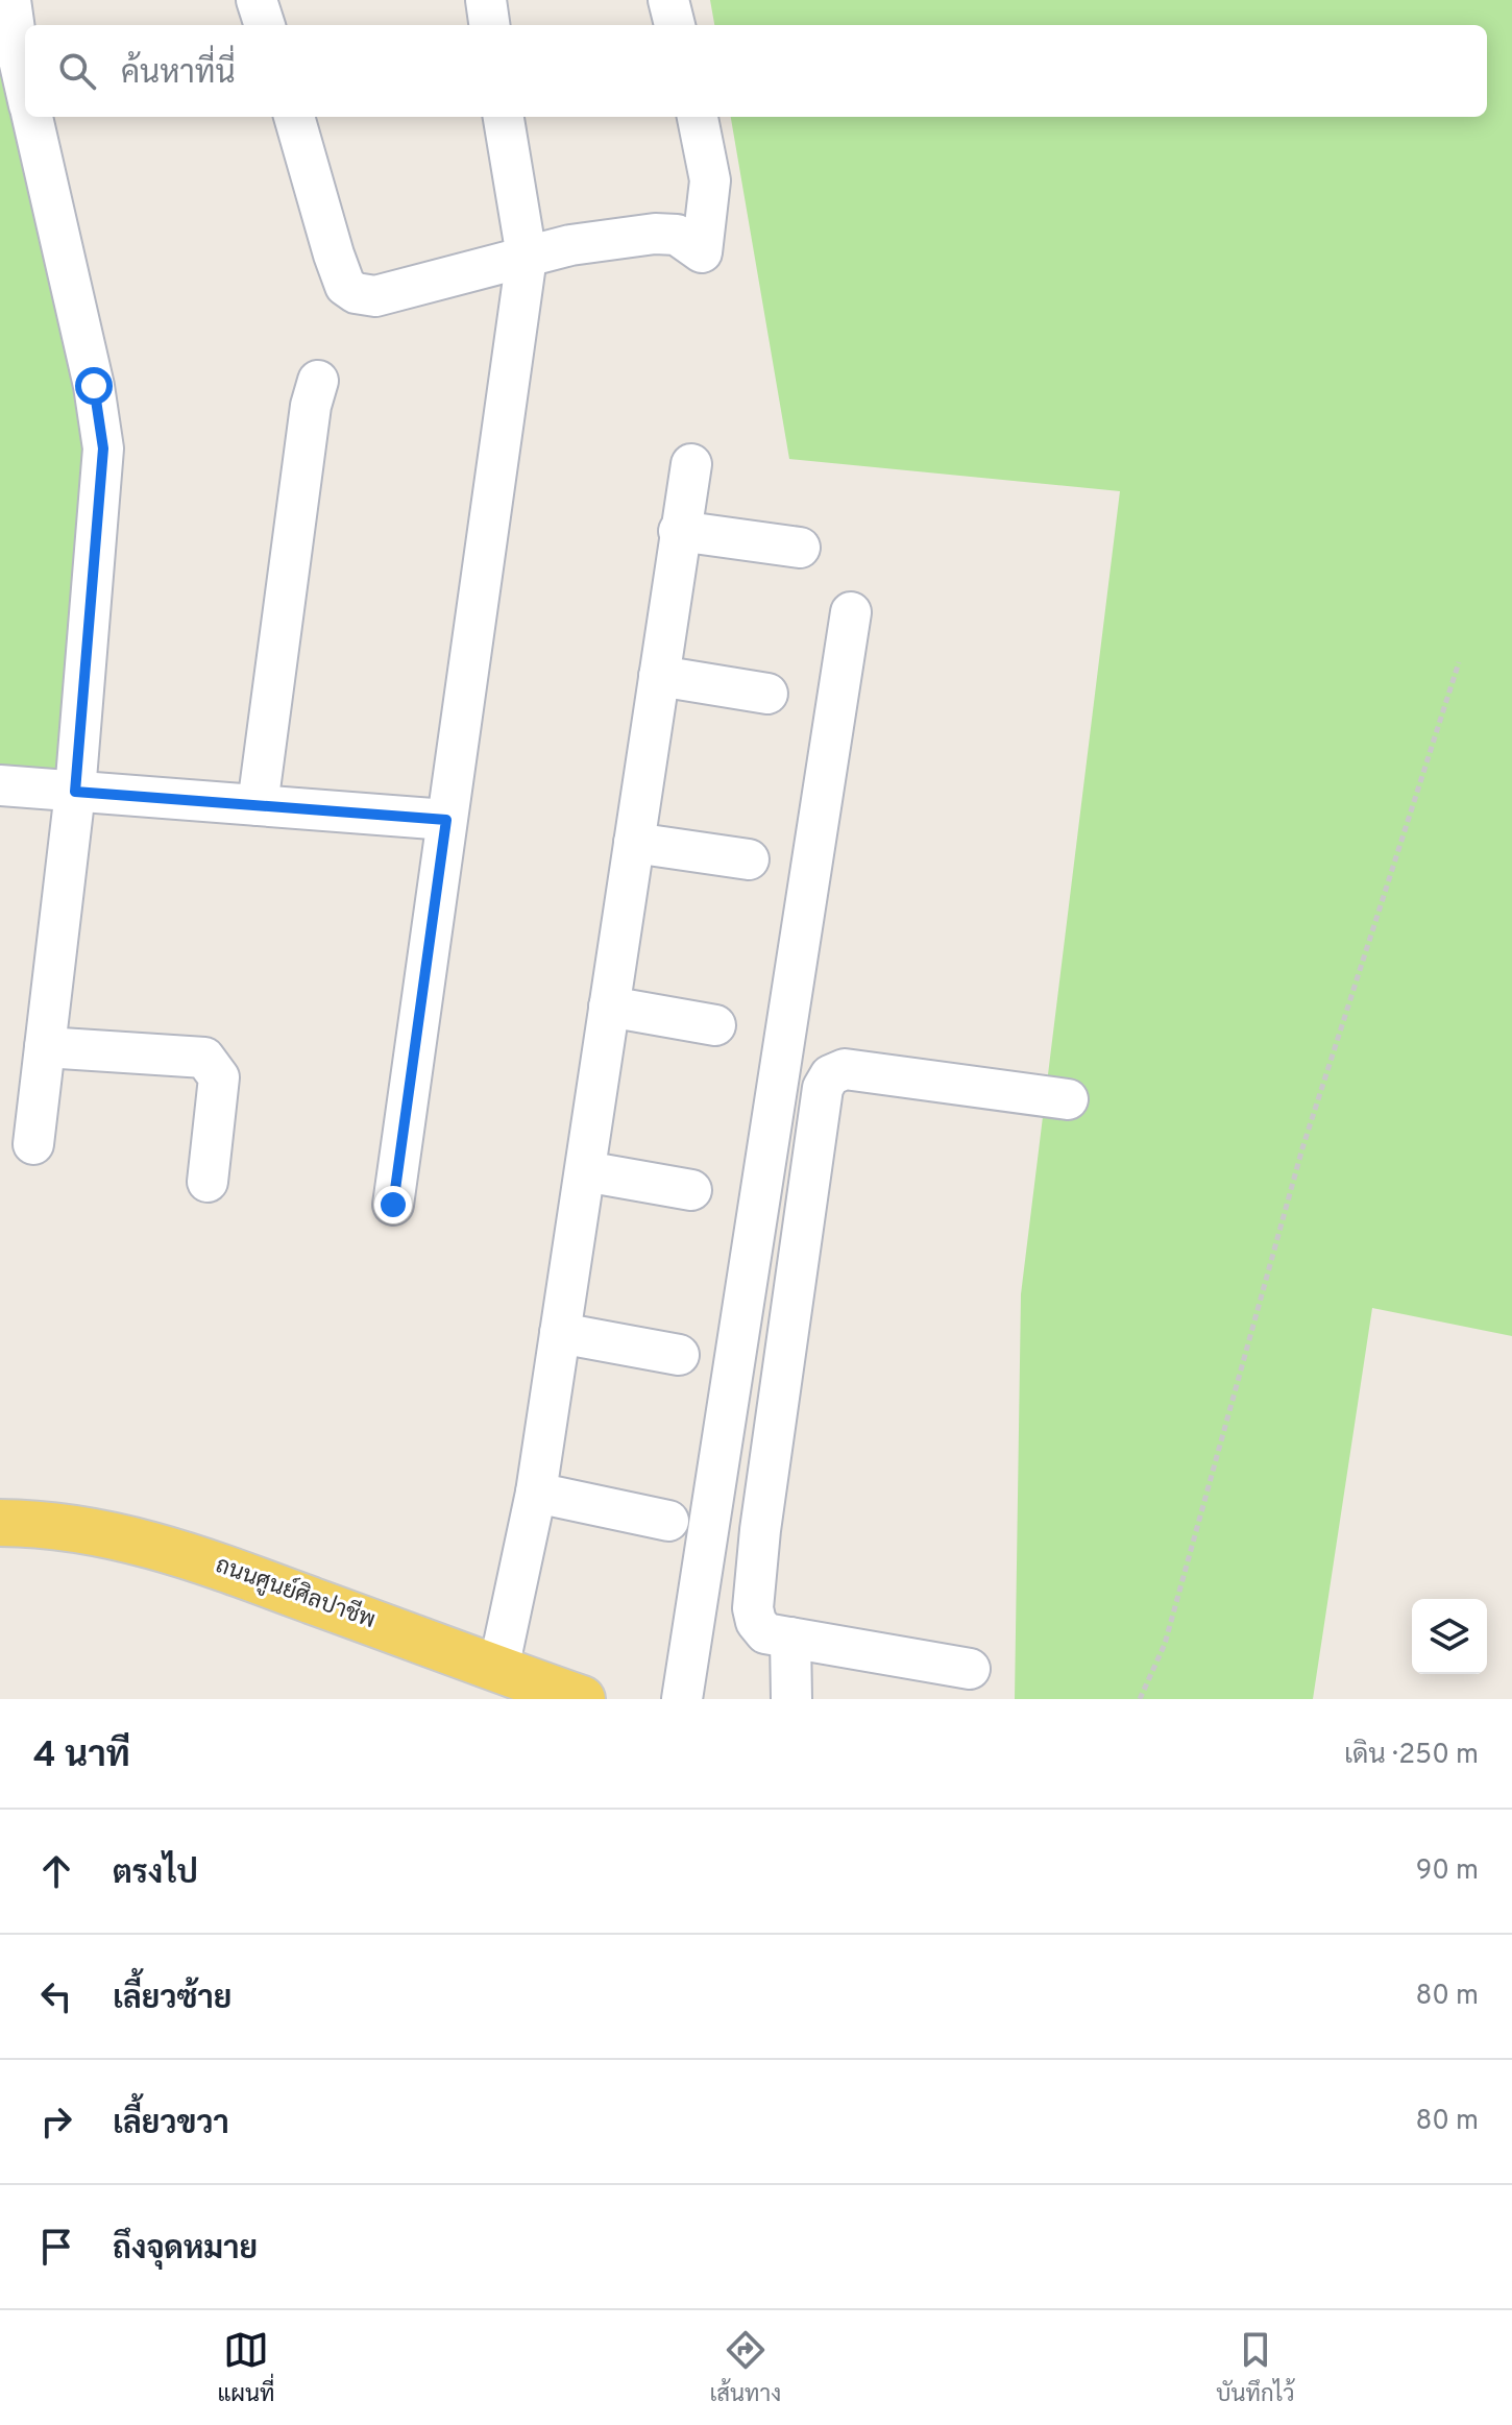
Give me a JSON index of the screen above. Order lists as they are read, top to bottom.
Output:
{
  "streets": {
    "main road": ["ถนนศูนย์ศิลปาชีพ"]
  },
  "page": {
    "search": "ค้นหาที่นี่",
    "heading": ["4 นาที", "เดิน · 250 m"],
    "list": [
      ["ตรงไป", "90 m"],
      ["เลี้ยวซ้าย", "80 m"],
      ["เลี้ยวขวา", "80 m"],
      "ถึงจุดหมาย"
    ],
    "nav": ["แผนที่", "เส้นทาง", "บันทึกไว้"]
  }
}
